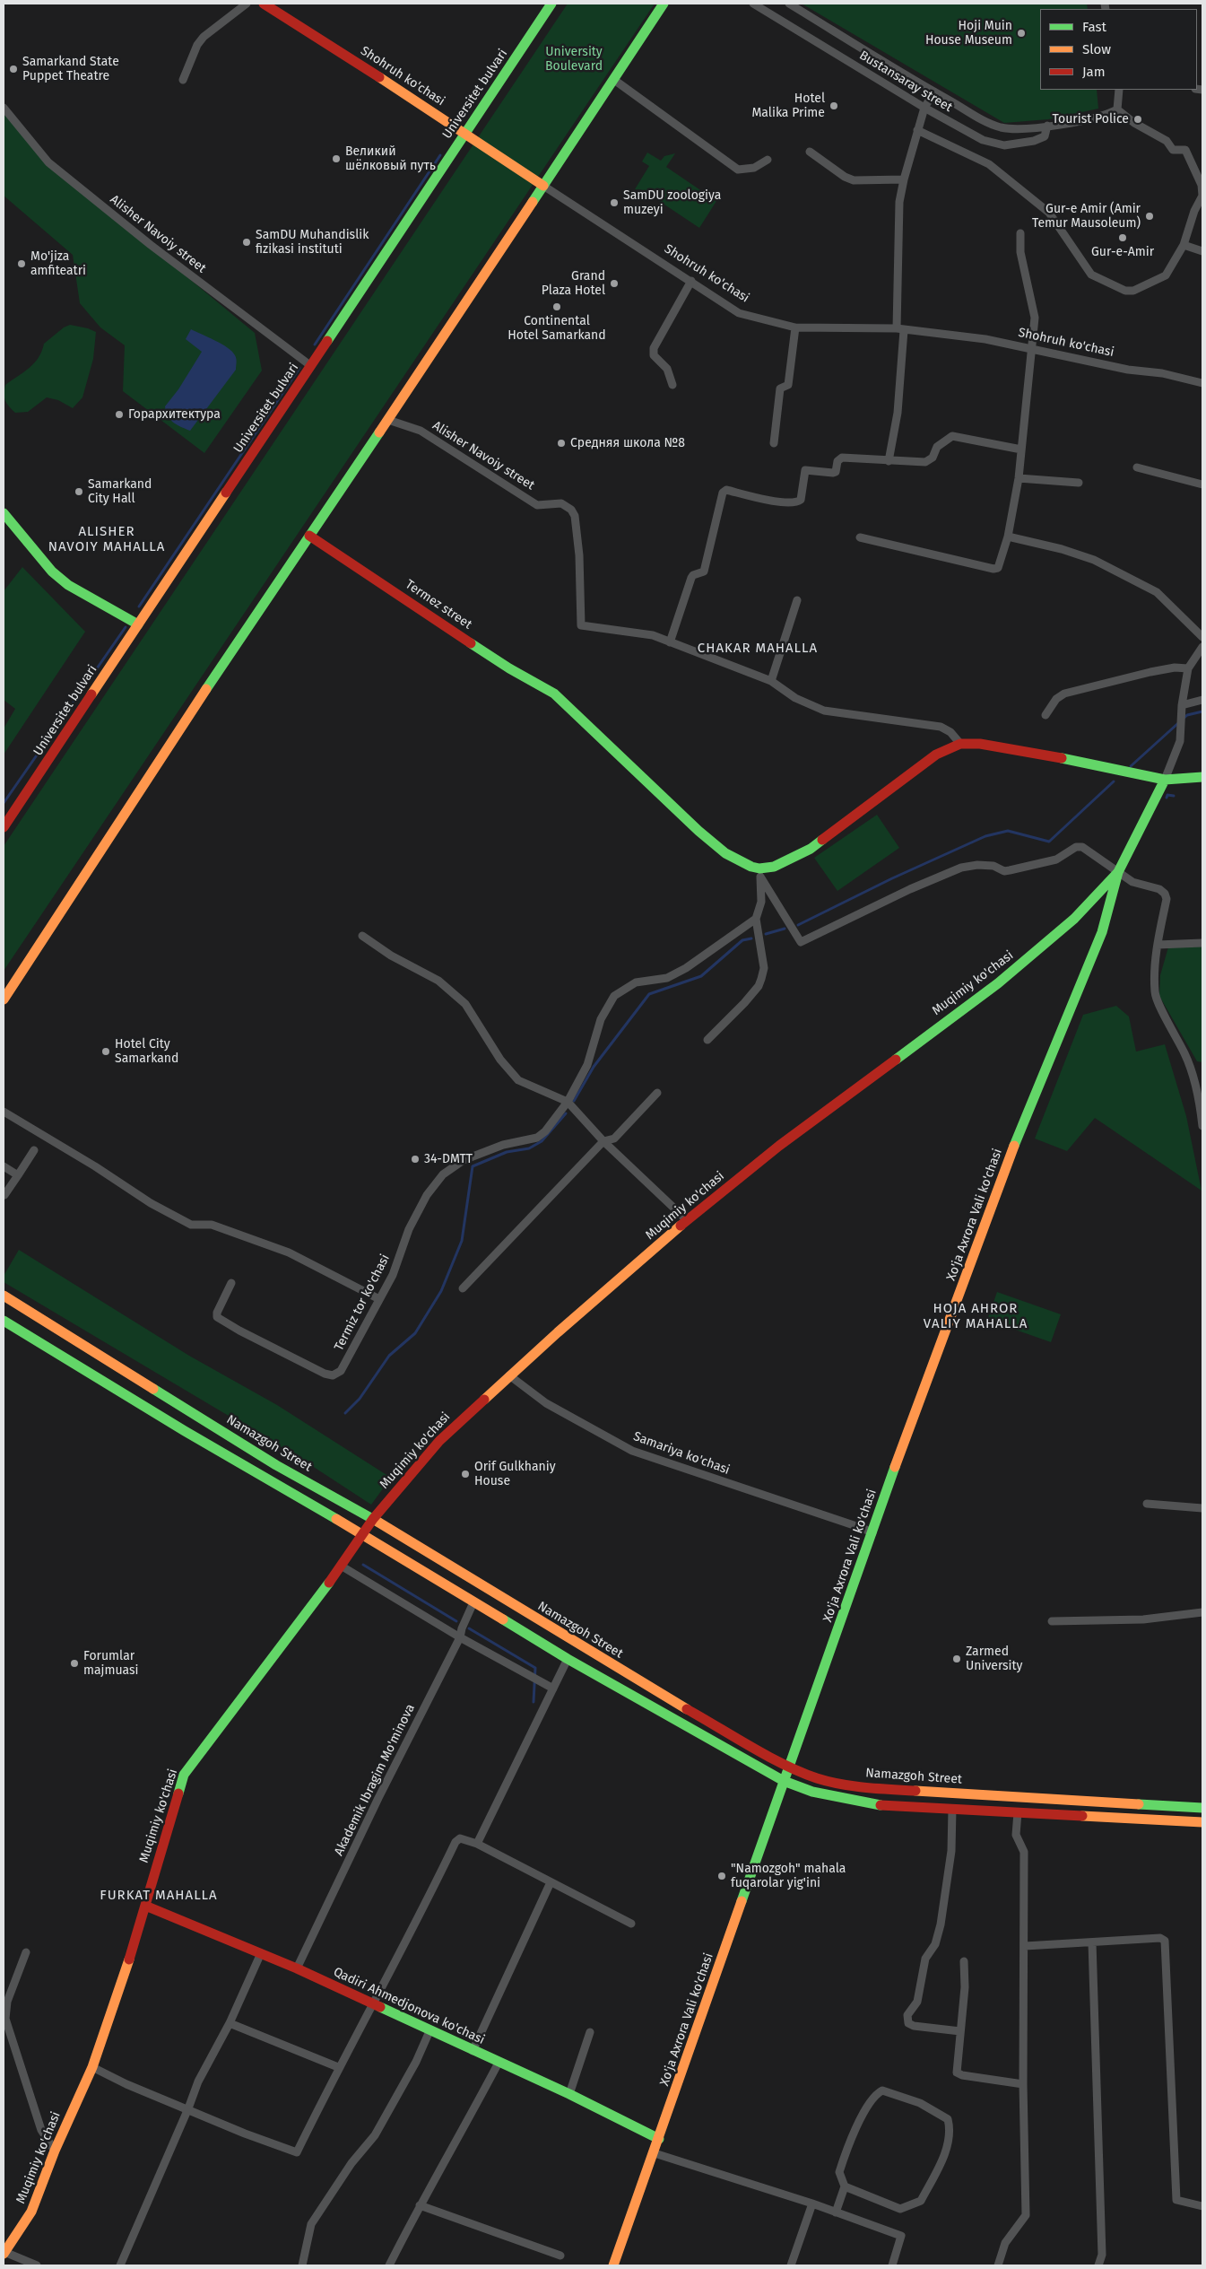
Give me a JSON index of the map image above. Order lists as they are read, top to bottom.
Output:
{
  "streets": {
    "main road": [
      "Shohruh ko'chasi",
      "Universitet bulvari",
      "Termez street",
      "Muqimiy ko'chasi",
      "Xo'ja Axrora Vali ko'chasi",
      "Namazgoh Street",
      "Qadiri Ahmedjonova ko'chasi"
    ],
    "street": [
      "Bustansaray street",
      "Alisher Navoiy street",
      "Termiz tor ko'chasi",
      "Samariya ko'chasi",
      "Akademik Ibragim Mo'minova"
    ]
  },
  "crossings": [
    ["Shohruh ko'chasi", "Universitet bulvari"],
    ["Universitet bulvari", "Alisher Navoiy street"],
    ["Muqimiy ko'chasi", "Xo'ja Axrora Vali ko'chasi"],
    ["Muqimiy ko'chasi", "Namazgoh Street"],
    ["Muqimiy ko'chasi", "Samariya ko'chasi"],
    ["Muqimiy ko'chasi", "Qadiri Ahmedjonova ko'chasi"],
    ["Xo'ja Axrora Vali ko'chasi", "Namazgoh Street"],
    ["Xo'ja Axrora Vali ko'chasi", "Samariya ko'chasi"],
    ["Xo'ja Axrora Vali ko'chasi", "Qadiri Ahmedjonova ko'chasi"],
    ["Akademik Ibragim Mo'minova", "Qadiri Ahmedjonova ko'chasi"]
  ],
  "districts": [
    "ALISHER NAVOIY MAHALLA",
    "CHAKAR MAHALLA",
    "HOJA AHROR VALIY MAHALLA",
    "FURKAT MAHALLA"
  ],
  "parks": ["University Boulevard"],
  "places": [
    "Hoji Muin House Museum",
    "Samarkand State Puppet Theatre",
    "Hotel Malika Prime",
    "Tourist Police",
    "Великий шёлковый путь",
    "SamDU zoologiya muzeyi",
    "Gur-e Amir (Amir Temur Mausoleum)",
    "Gur-e-Amir",
    "SamDU Muhandislik fizikasi instituti",
    "Mo'jiza amfiteatri",
    "Grand Plaza Hotel",
    "Continental Hotel Samarkand",
    "Горархитектура",
    "Средняя школа №8",
    "Samarkand City Hall",
    "Hotel City Samarkand",
    "34-DMTT",
    "Orif Gulkhaniy House",
    "Zarmed University",
    "Forumlar majmuasi",
    "\"Namozgoh\" mahala fuqarolar yig'ini"
  ],
  "legend": ["Fast", "Slow", "Jam"]
}
